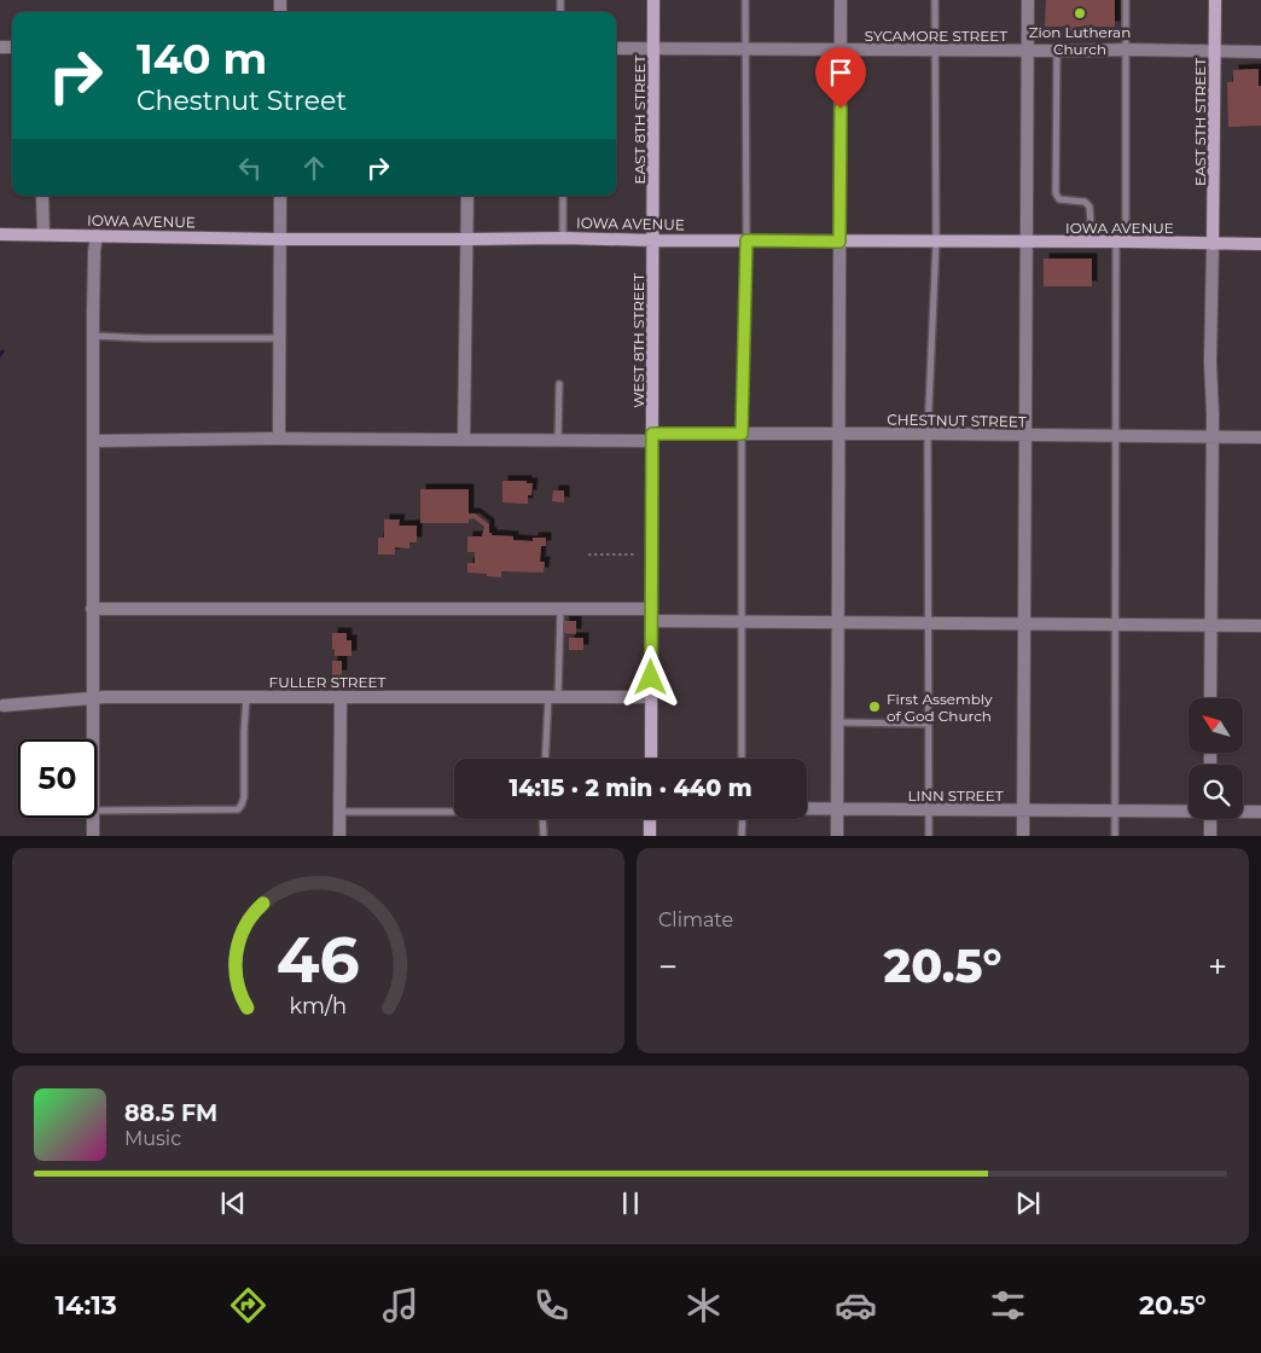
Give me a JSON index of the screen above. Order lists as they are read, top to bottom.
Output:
{
  "streets": {
    "street": [
      "SYCAMORE STREET",
      "EAST 8TH STREET",
      "EAST 5TH STREET",
      "IOWA AVENUE",
      "WEST 8TH STREET",
      "CHESTNUT STREET",
      "FULLER STREET",
      "LINN STREET"
    ]
  },
  "crossings": [
    ["SYCAMORE STREET", "EAST 8TH STREET"],
    ["SYCAMORE STREET", "EAST 5TH STREET"],
    ["EAST 8TH STREET", "IOWA AVENUE"],
    ["EAST 8TH STREET", "WEST 8TH STREET"],
    ["EAST 5TH STREET", "IOWA AVENUE"],
    ["IOWA AVENUE", "WEST 8TH STREET"],
    ["WEST 8TH STREET", "CHESTNUT STREET"],
    ["WEST 8TH STREET", "FULLER STREET"]
  ],
  "places": ["Zion Lutheran Church", "First Assembly of God Church"],
  "north": "top left",
  "page": {
    "turn": ["140 m", "Chestnut Street"],
    "limit": "50",
    "trip": "14:15 · 2 min · 440 m",
    "tile": "Climate",
    "heat": ["−", "20.5°", "+"],
    "song": ["88.5 FM", "Music"],
    "tabs": ["14:13", "20.5°"],
    "gauge": ["46", "km/h"]
  }
}
